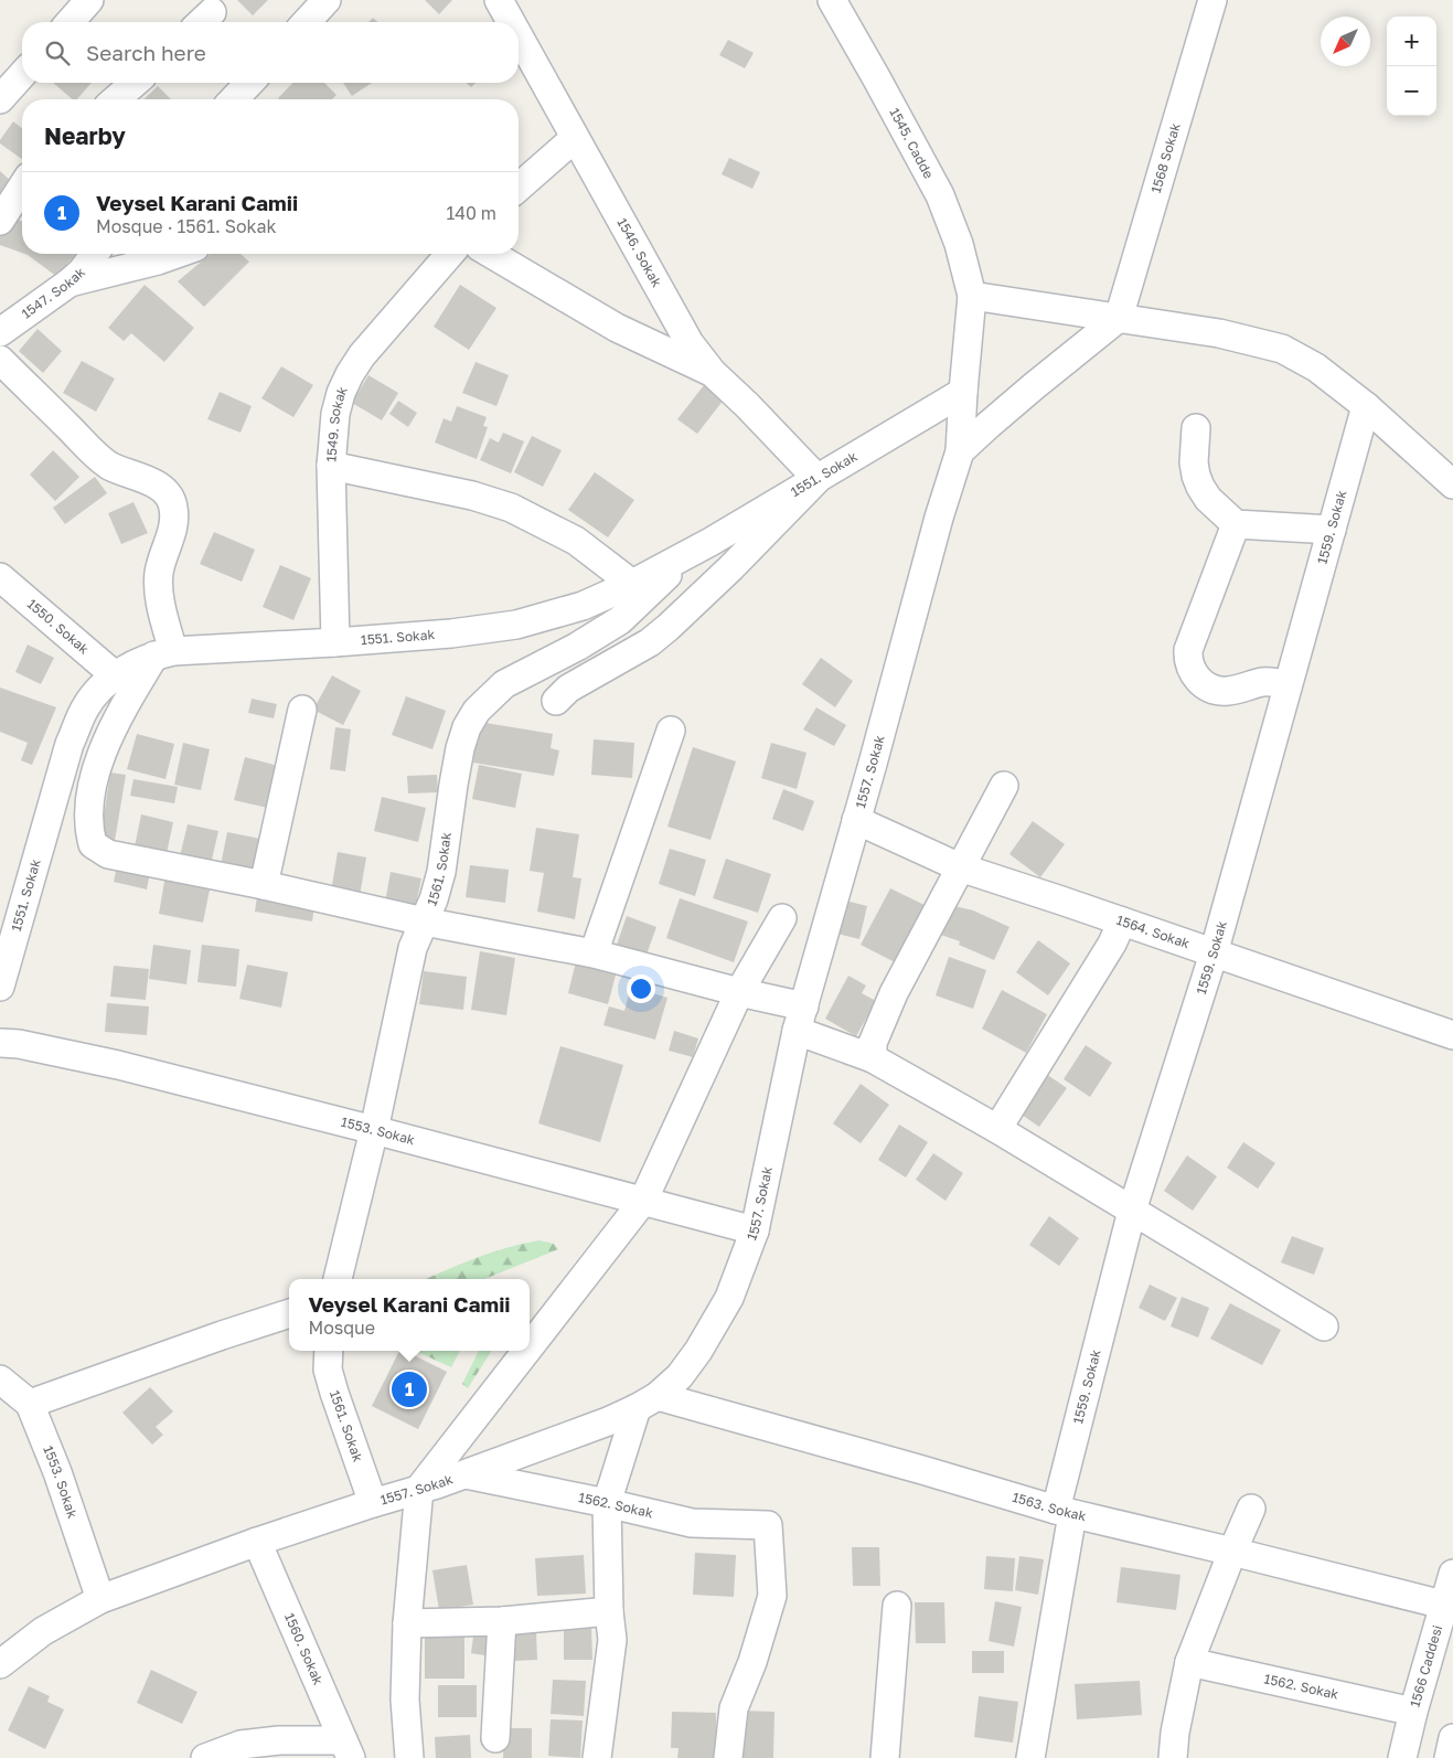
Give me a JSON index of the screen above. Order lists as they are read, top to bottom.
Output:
{
  "streets": {
    "street": [
      "1545. Cadde",
      "1568 Sokak",
      "1546. Sokak",
      "1547. Sokak",
      "1549. Sokak",
      "1551. Sokak",
      "1559. Sokak",
      "1550. Sokak",
      "1557. Sokak",
      "1561. Sokak",
      "1564. Sokak",
      "1553. Sokak",
      "1562. Sokak",
      "1563. Sokak",
      "1560. Sokak",
      "1566 Caddesi"
    ]
  },
  "crossings": [
    ["1545. Cadde", "1557. Sokak"],
    ["1546. Sokak", "1551. Sokak"],
    ["1549. Sokak", "1551. Sokak"],
    ["1551. Sokak", "1550. Sokak"],
    ["1551. Sokak", "1557. Sokak"],
    ["1551. Sokak", "1561. Sokak"],
    ["1559. Sokak", "1564. Sokak"],
    ["1559. Sokak", "1563. Sokak"],
    ["1557. Sokak", "1561. Sokak"],
    ["1557. Sokak", "1564. Sokak"],
    ["1557. Sokak", "1553. Sokak"],
    ["1557. Sokak", "1562. Sokak"],
    ["1557. Sokak", "1563. Sokak"],
    ["1557. Sokak", "1560. Sokak"],
    ["1561. Sokak", "1553. Sokak"],
    ["1562. Sokak", "1566 Caddesi"],
    ["1563. Sokak", "1566 Caddesi"]
  ],
  "north": "bottom left",
  "page": {
    "map_buttons": ["+", "−"],
    "search": "Search here",
    "heading": "Nearby",
    "list": [
      {
        "mark": "1",
        "name": "Veysel Karani Camii",
        "note": "Mosque · 1561. Sokak",
        "value": "140 m"
      }
    ],
    "popup": ["Veysel Karani Camii", "Mosque"],
    "pins": "1"
  }
}
